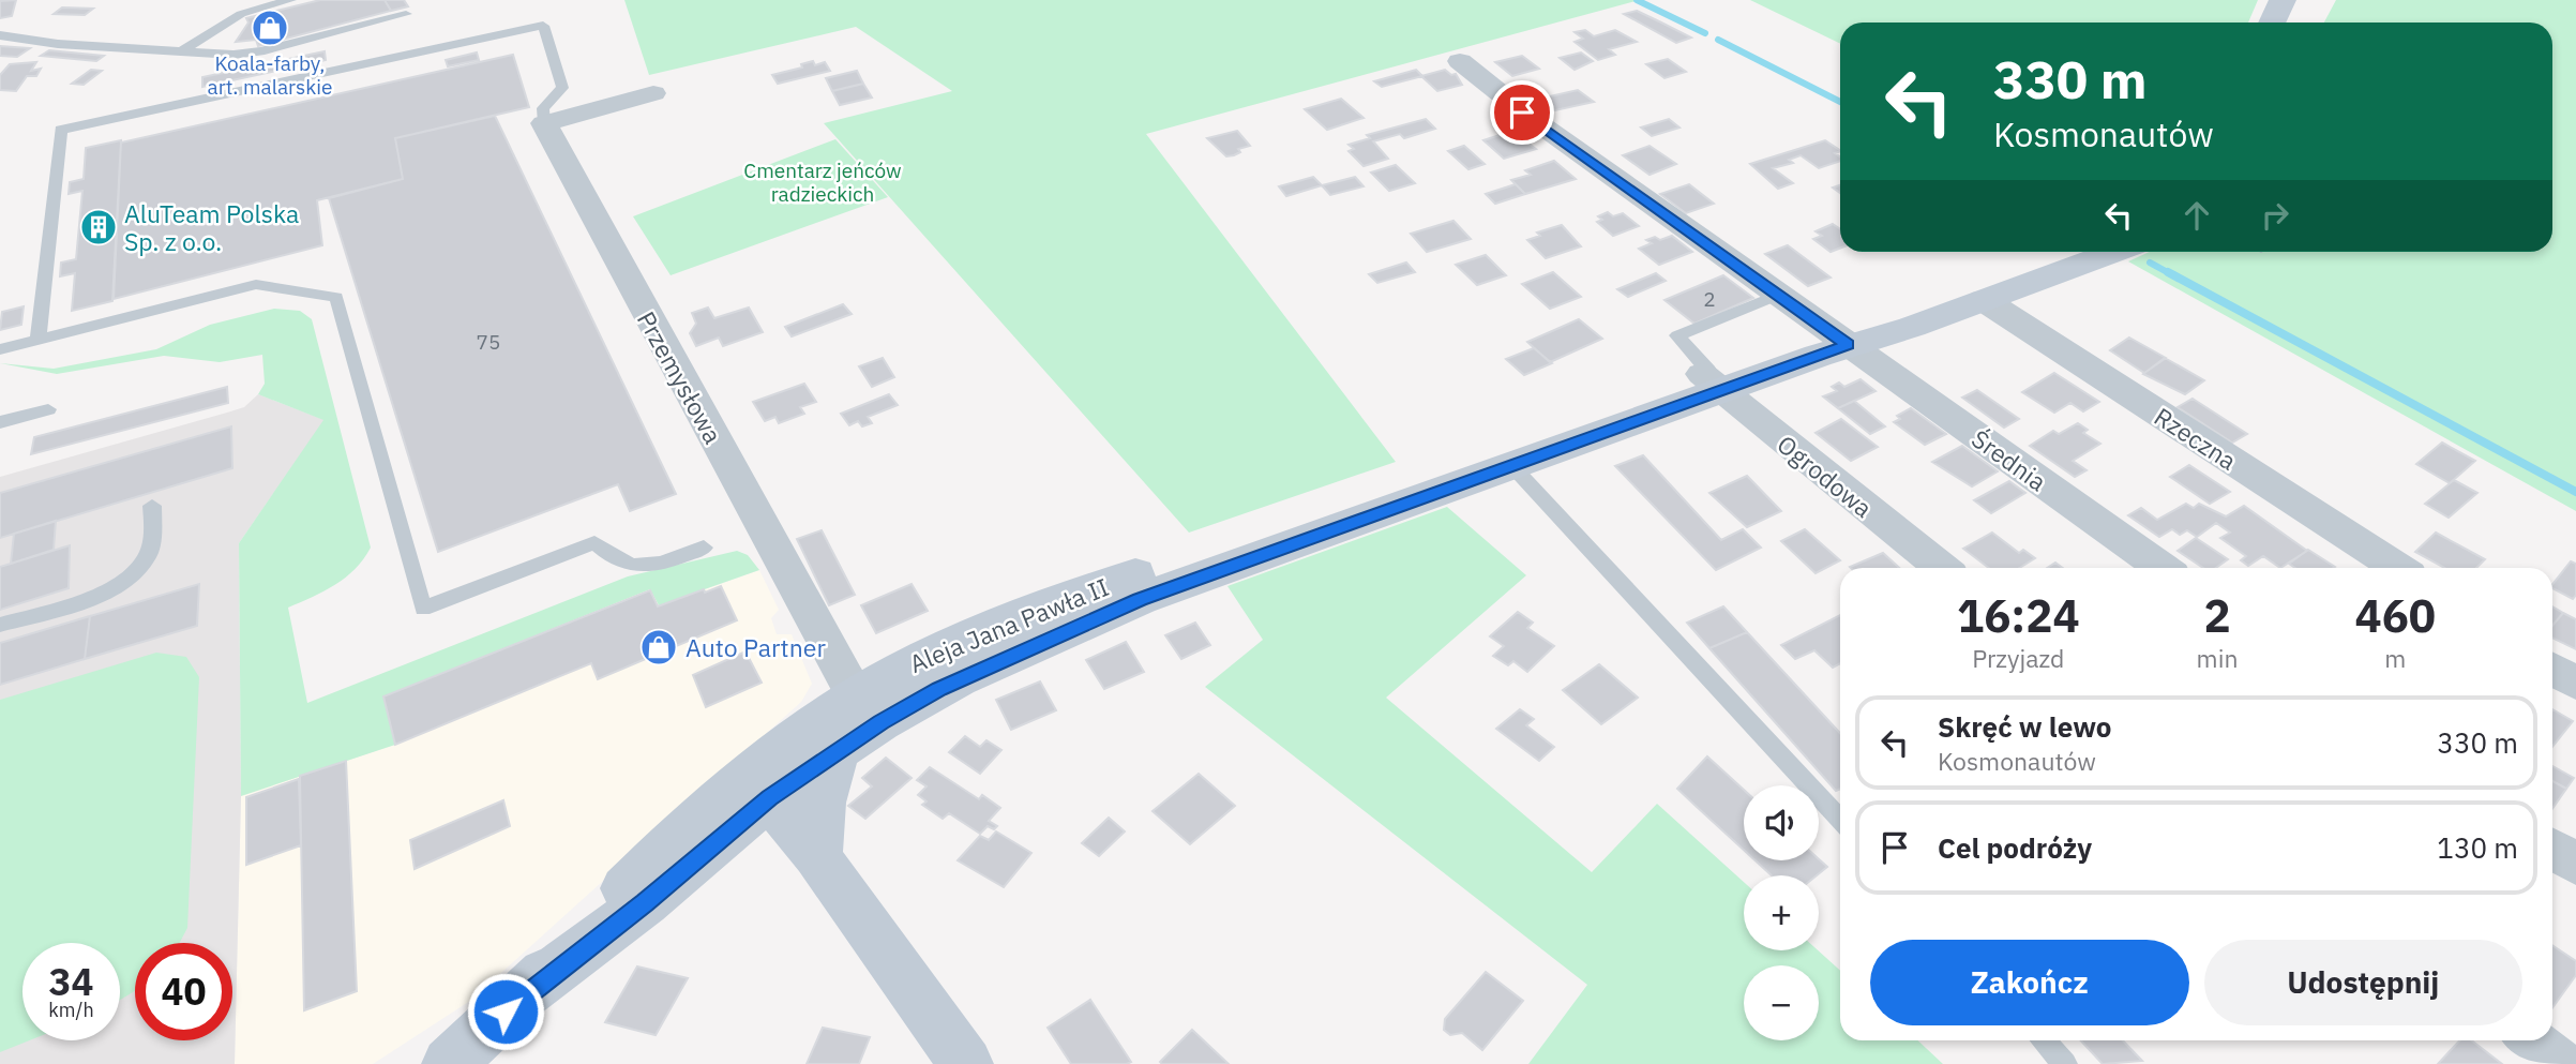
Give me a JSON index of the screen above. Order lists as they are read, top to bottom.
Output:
{
  "streets": {
    "street": [
      "Przemysłowa",
      "Rzeczna",
      "Średnia",
      "Ogrodowa",
      "Aleja Jana Pawła II"
    ]
  },
  "crossings": [
    ["Przemysłowa", "Aleja Jana Pawła II"],
    ["Rzeczna", "Aleja Jana Pawła II"],
    ["Średnia", "Aleja Jana Pawła II"],
    ["Ogrodowa", "Aleja Jana Pawła II"]
  ],
  "parks": ["Cmentarz jeńców radzieckich"],
  "places": {
    "shop": ["Koala-farby, art. malarskie", "Auto Partner"],
    "building": ["AluTeam Polska Sp. z o.o."]
  },
  "house_numbers": ["2", "75"],
  "page": {
    "turn": ["330 m", "Kosmonautów"],
    "eta": [
      "16:24",
      "Przyjazd",
      "2",
      "min",
      "460",
      "m"
    ],
    "list": [
      {
        "name": "Skręć w lewo",
        "note": "Kosmonautów",
        "value": "330 m"
      },
      {
        "name": "Cel podróży",
        "value": "130 m"
      }
    ],
    "map_buttons": ["+", "−"],
    "buttons": ["Zakończ", "Udostępnij"],
    "speed": "34 km/h",
    "limit": "40"
  }
}
